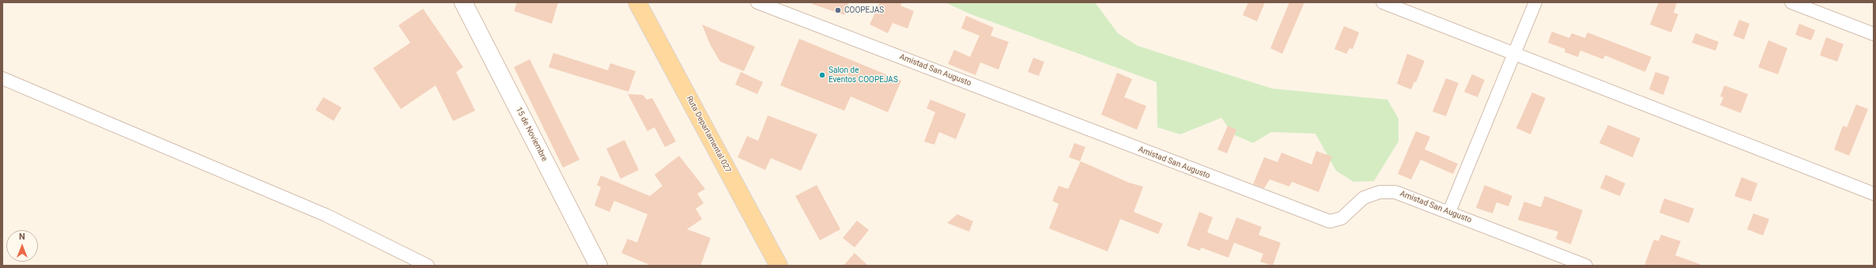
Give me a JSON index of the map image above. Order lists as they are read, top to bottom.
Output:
{
  "streets": {
    "main road": ["Ruta Departamental 027"],
    "street": ["Amistad San Augusto", "15 de Noviembre"]
  },
  "places": ["COOPEJAS", "Salon de Eventos COOPEJAS"],
  "north": "top"
}
